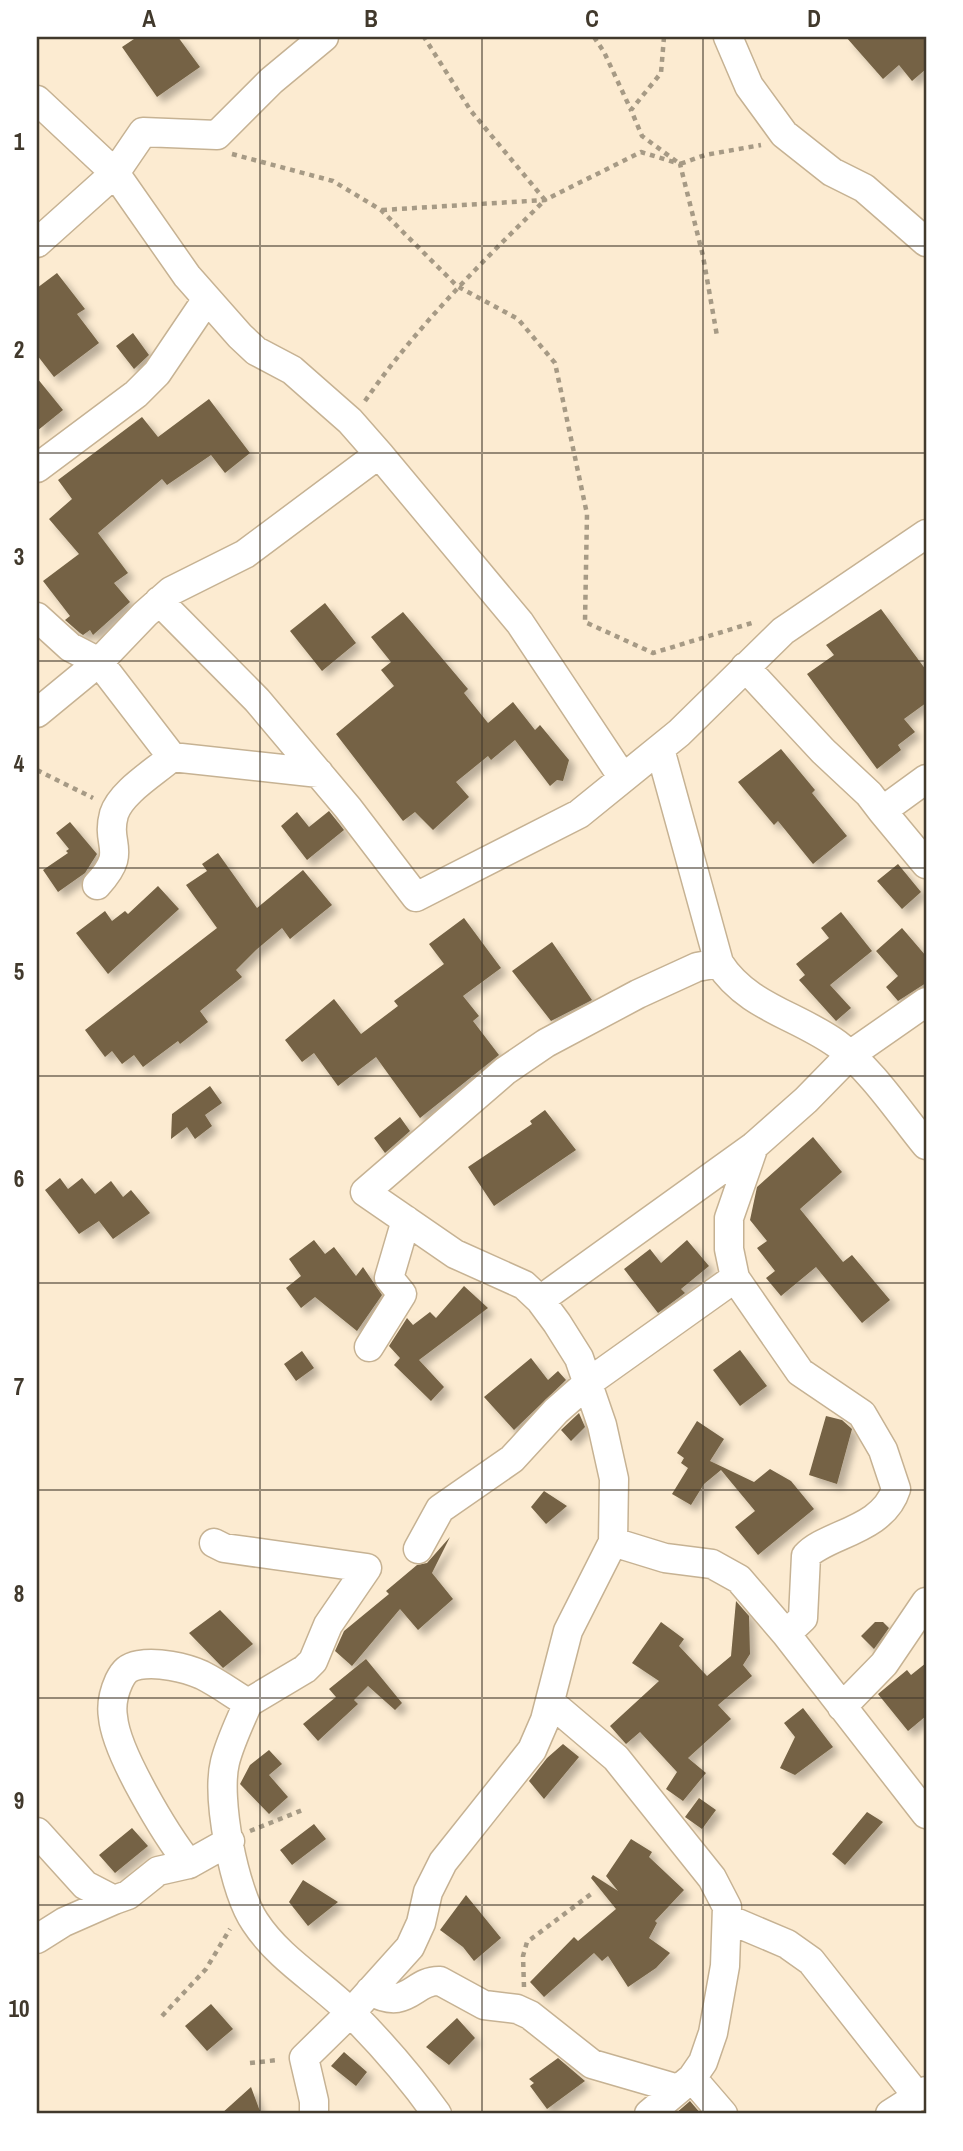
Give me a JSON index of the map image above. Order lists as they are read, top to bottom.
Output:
{
  "grid": {
    "columns": [
      "A",
      "B",
      "C",
      "D"
    ],
    "rows": [
      "1",
      "2",
      "3",
      "4",
      "5",
      "6",
      "7",
      "8",
      "9",
      "10"
    ]
  }
}
